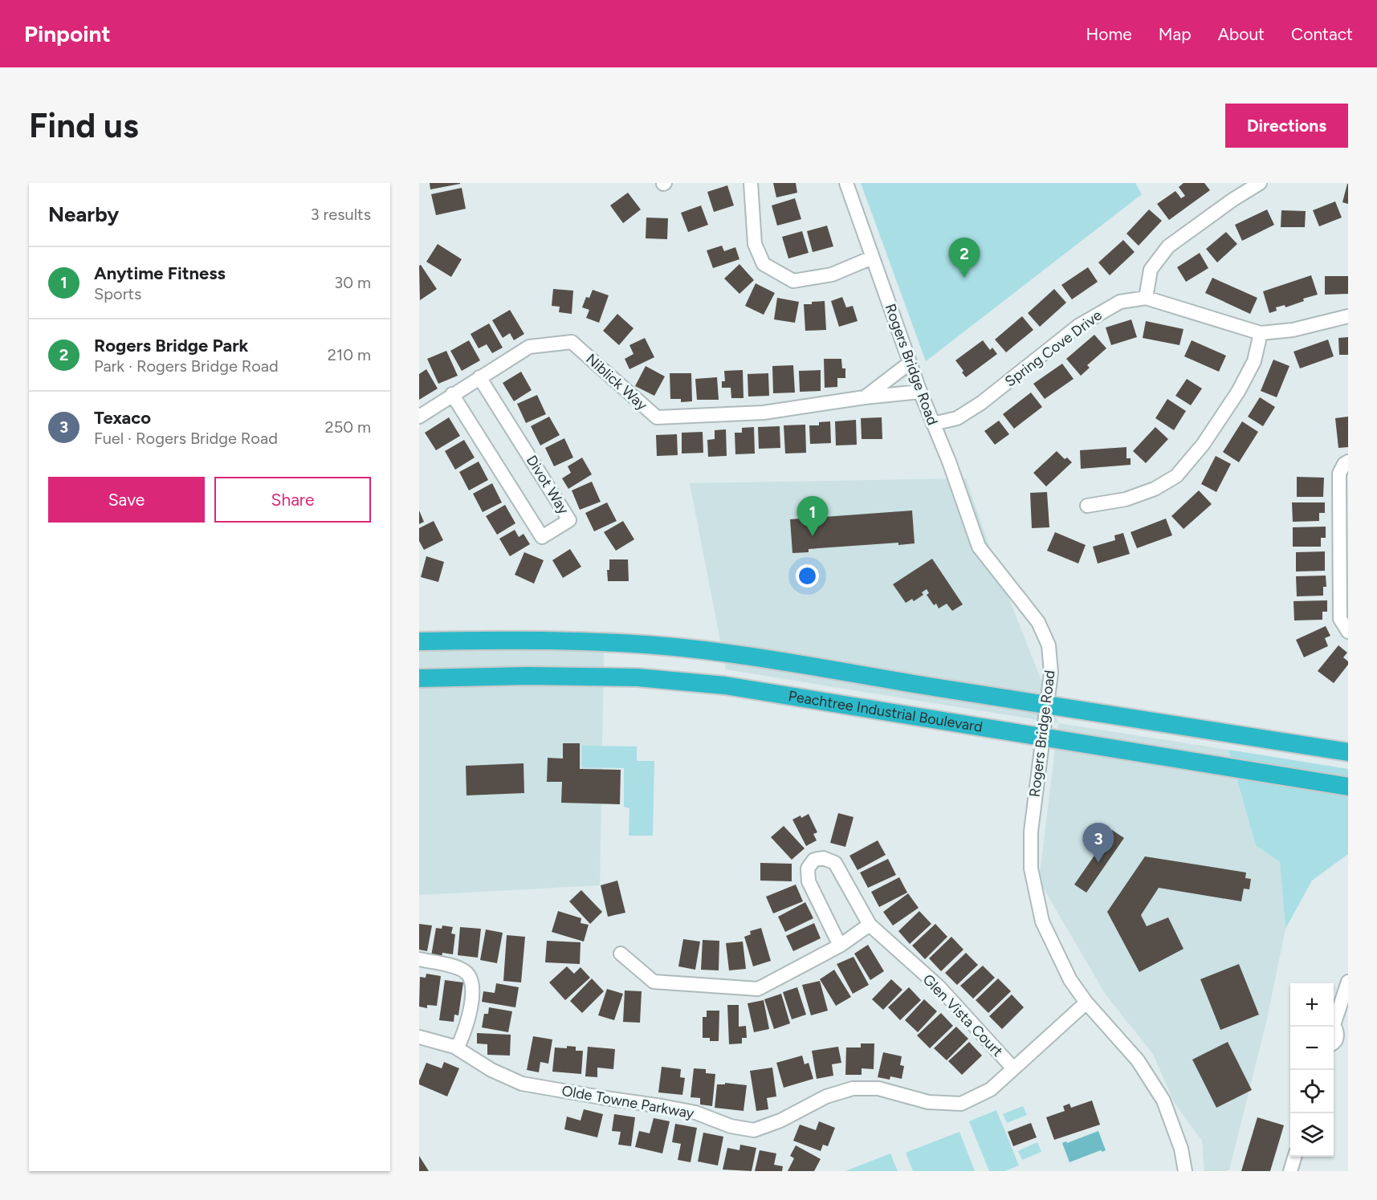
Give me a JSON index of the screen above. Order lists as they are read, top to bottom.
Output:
{
  "streets": {
    "highway": ["Peachtree Industrial Boulevard"],
    "street": [
      "Spring Cove Drive",
      "Rogers Bridge Road",
      "Niblick Way",
      "Divot Way",
      "Glen Vista Court",
      "Olde Towne Parkway"
    ]
  },
  "crossings": [
    ["Spring Cove Drive", "Rogers Bridge Road"],
    ["Rogers Bridge Road", "Niblick Way"],
    ["Rogers Bridge Road", "Peachtree Industrial Boulevard"],
    ["Rogers Bridge Road", "Olde Towne Parkway"],
    ["Niblick Way", "Divot Way"],
    ["Glen Vista Court", "Olde Towne Parkway"]
  ],
  "page": {
    "header": "Pinpoint",
    "nav": [
      "Home",
      "Map",
      "About",
      "Contact"
    ],
    "buttons": [
      "Directions",
      ["Save", "Share"]
    ],
    "title": "Find us",
    "heading": ["Nearby", "3 results"],
    "pins": ["2", "1", "3"],
    "list": [
      {
        "mark": "1",
        "name": "Anytime Fitness",
        "note": "Sports",
        "value": "30 m"
      },
      {
        "mark": "2",
        "name": "Rogers Bridge Park",
        "note": "Park · Rogers Bridge Road",
        "value": "210 m"
      },
      {
        "mark": "3",
        "name": "Texaco",
        "note": "Fuel · Rogers Bridge Road",
        "value": "250 m"
      }
    ],
    "map_buttons": ["+", "−"]
  }
}
